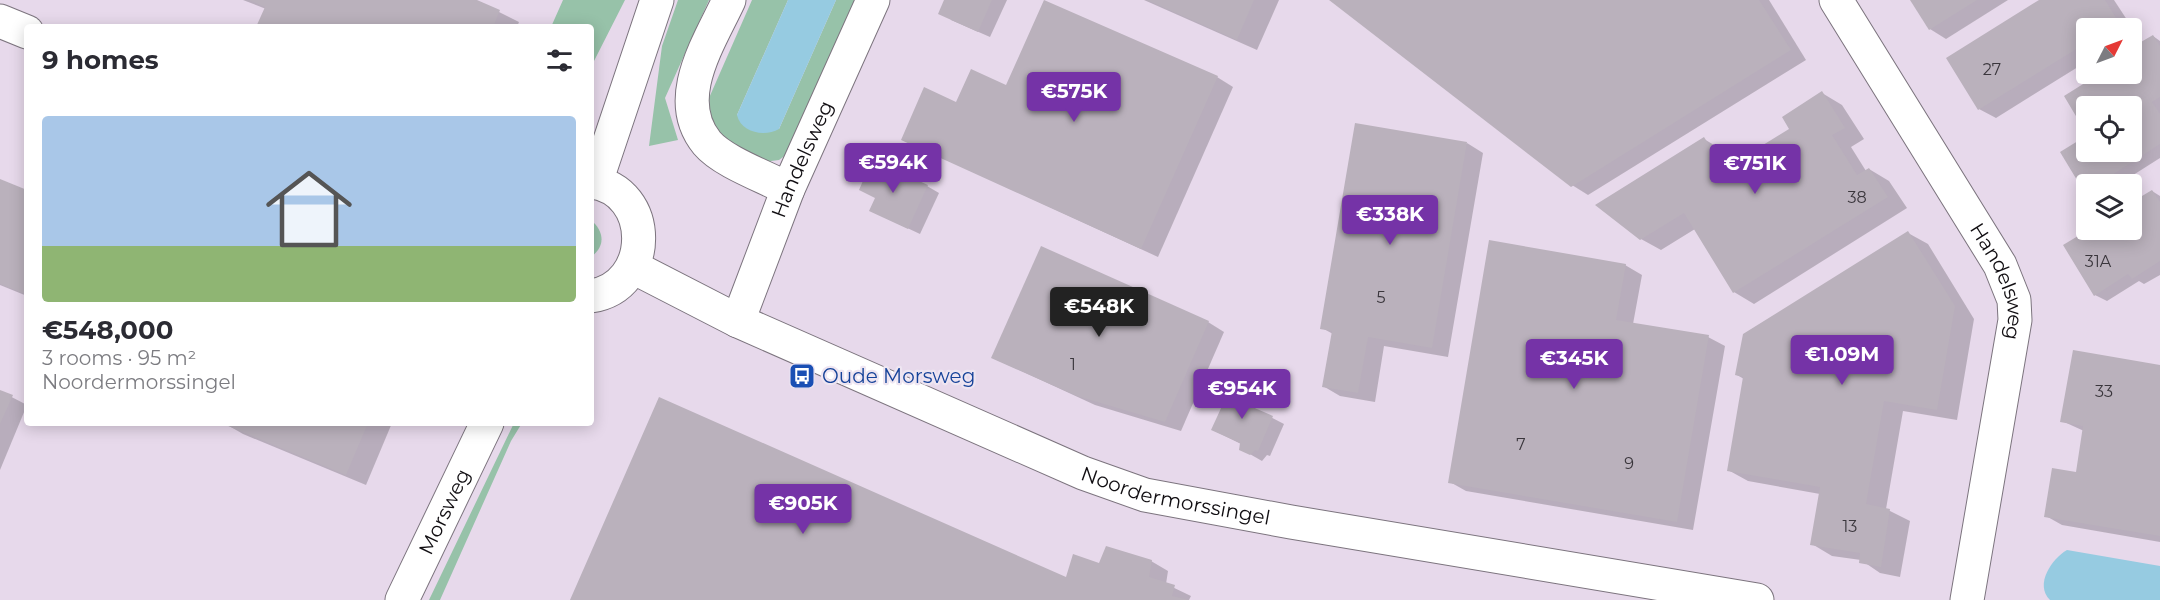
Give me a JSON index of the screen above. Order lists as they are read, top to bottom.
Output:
{
  "streets": {
    "street": ["Handelsweg", "Noordermorssingel", "Morsweg"]
  },
  "crossings": [
    ["Handelsweg", "Noordermorssingel"]
  ],
  "places": {
    "bus stop": ["Oude Morsweg"]
  },
  "house_numbers": [
    "27",
    "38",
    "31A",
    "5",
    "1",
    "33",
    "7",
    "9",
    "13"
  ],
  "north": "top right",
  "page": {
    "heading": "9 homes",
    "price": [
      "€575K",
      "€594K",
      "€751K",
      "€338K",
      "€548K",
      "€1.09M",
      "€345K",
      "€954K",
      "€905K"
    ],
    "list": [
      {
        "name": "€548,000",
        "note": "3 rooms · 95 m² · Noordermorssingel"
      }
    ]
  }
}
